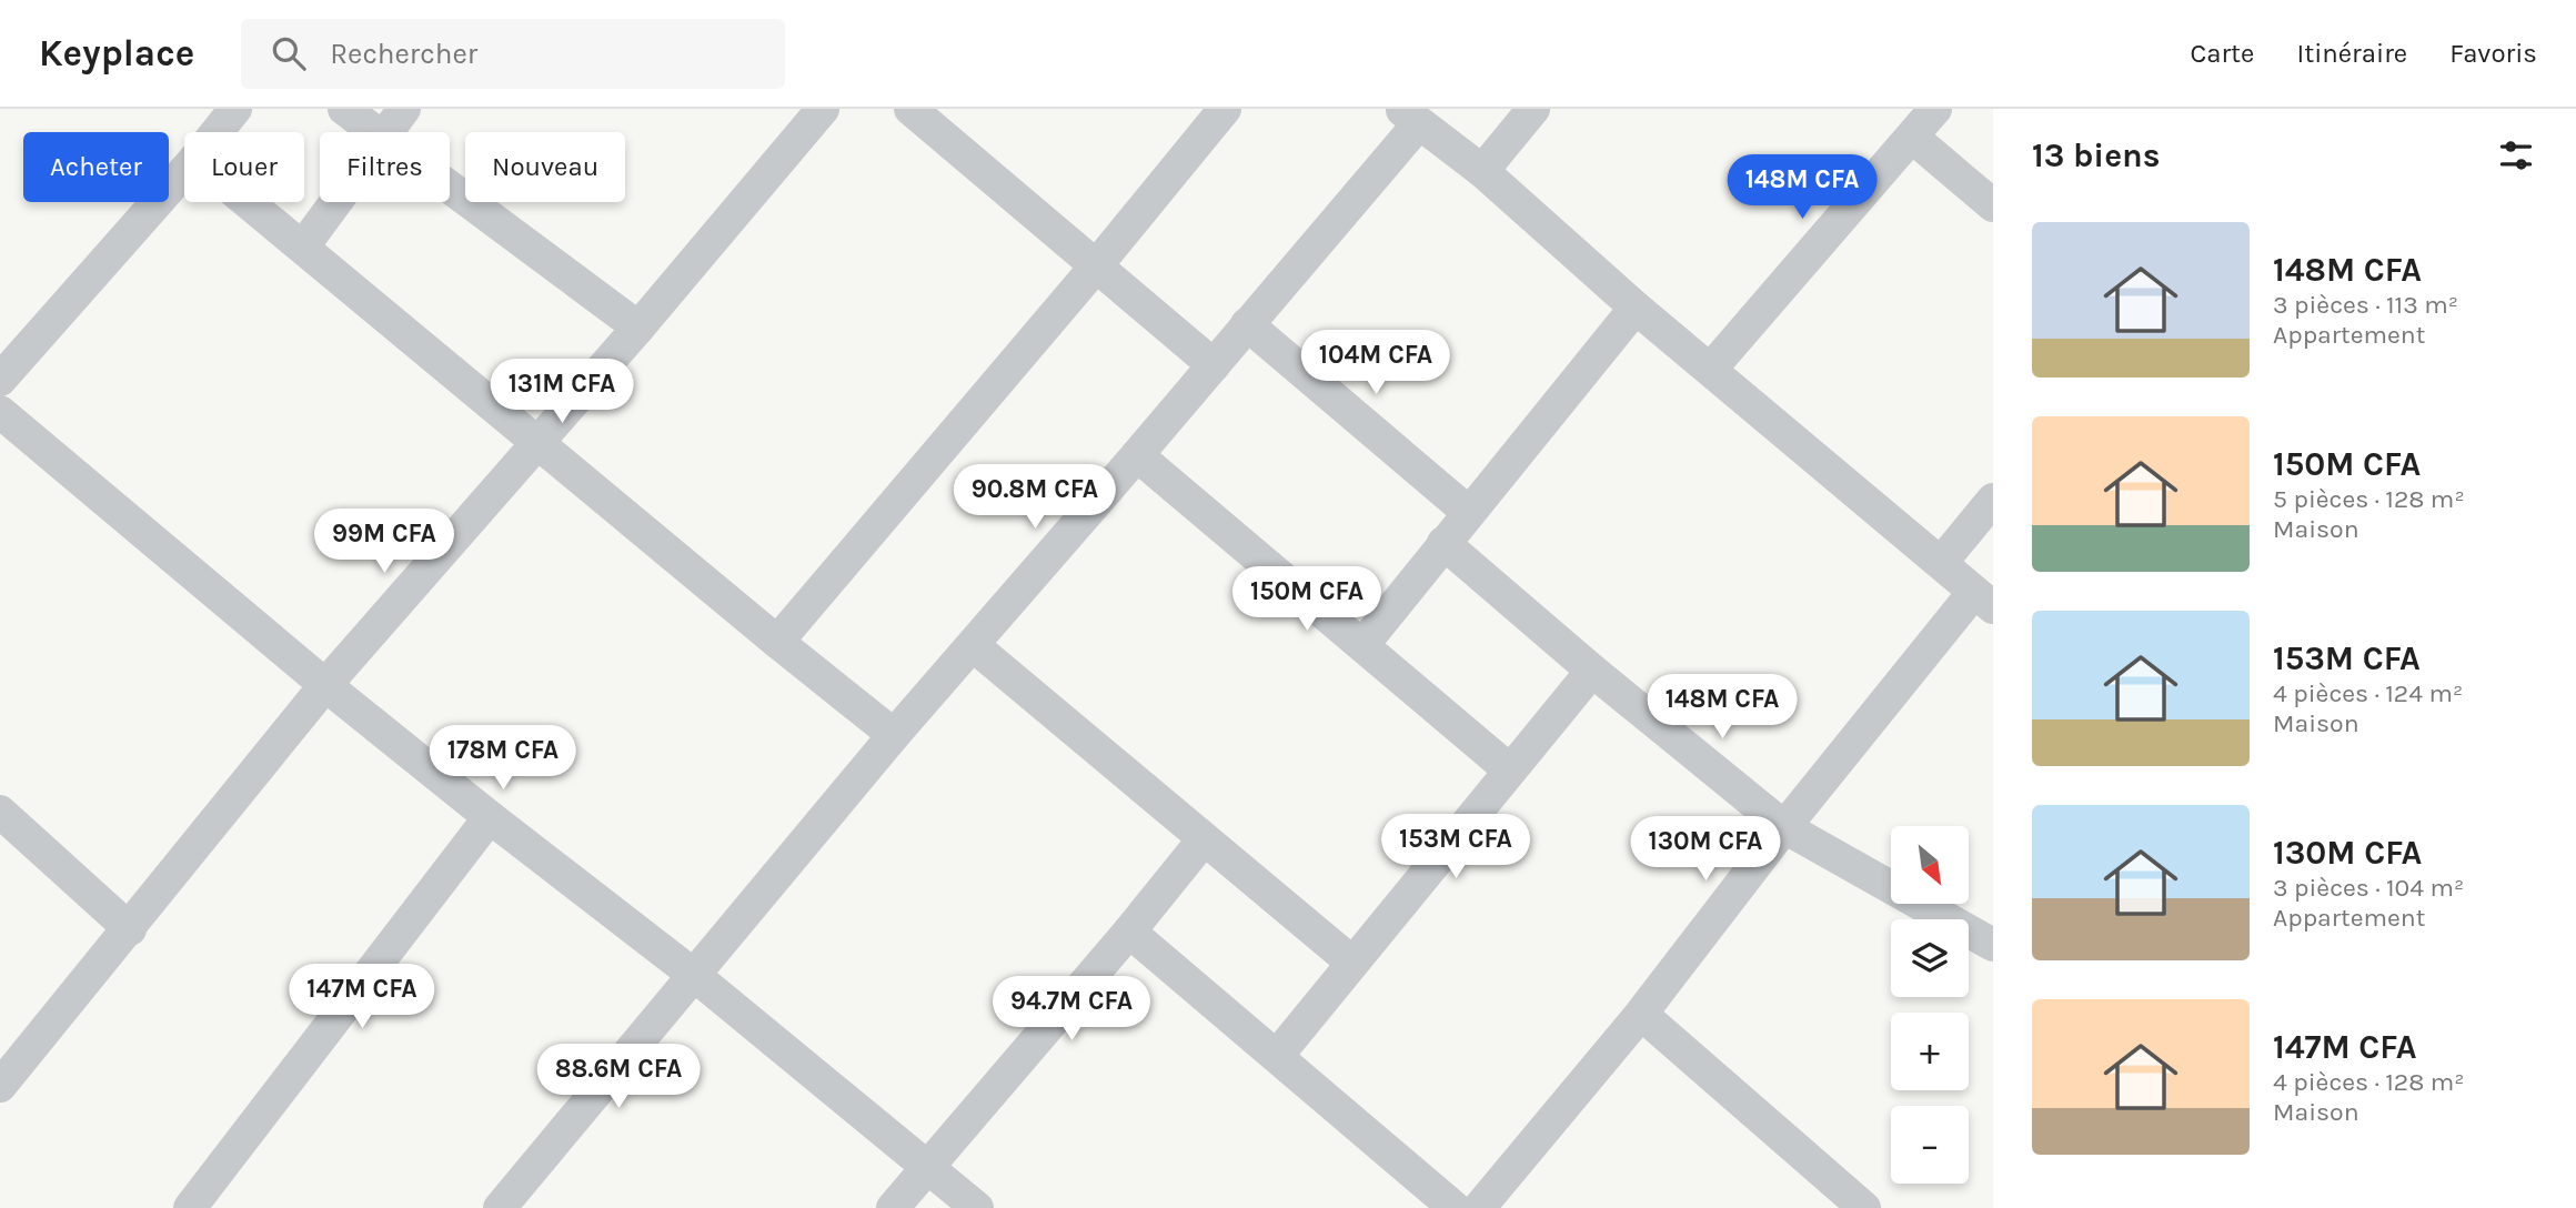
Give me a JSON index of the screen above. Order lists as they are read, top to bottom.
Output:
{
  "north": "bottom right",
  "page": {
    "header": "Keyplace",
    "search": "Rechercher",
    "nav": ["Carte", "Itinéraire", "Favoris"],
    "heading": "13 biens",
    "chip": [
      "Acheter",
      "Louer",
      "Filtres",
      "Nouveau"
    ],
    "price": [
      "148M CFA",
      "104M CFA",
      "131M CFA",
      "90.8M CFA",
      "99M CFA",
      "150M CFA",
      "148M CFA",
      "178M CFA",
      "153M CFA",
      "130M CFA",
      "147M CFA",
      "94.7M CFA",
      "88.6M CFA"
    ],
    "list": [
      {
        "name": "148M CFA",
        "note": "3 pièces · 113 m² · Appartement"
      },
      {
        "name": "150M CFA",
        "note": "5 pièces · 128 m² · Maison"
      },
      {
        "name": "153M CFA",
        "note": "4 pièces · 124 m² · Maison"
      },
      {
        "name": "130M CFA",
        "note": "3 pièces · 104 m² · Appartement"
      },
      {
        "name": "147M CFA",
        "note": "4 pièces · 128 m² · Maison"
      }
    ],
    "map_buttons": ["+", "−"]
  }
}
